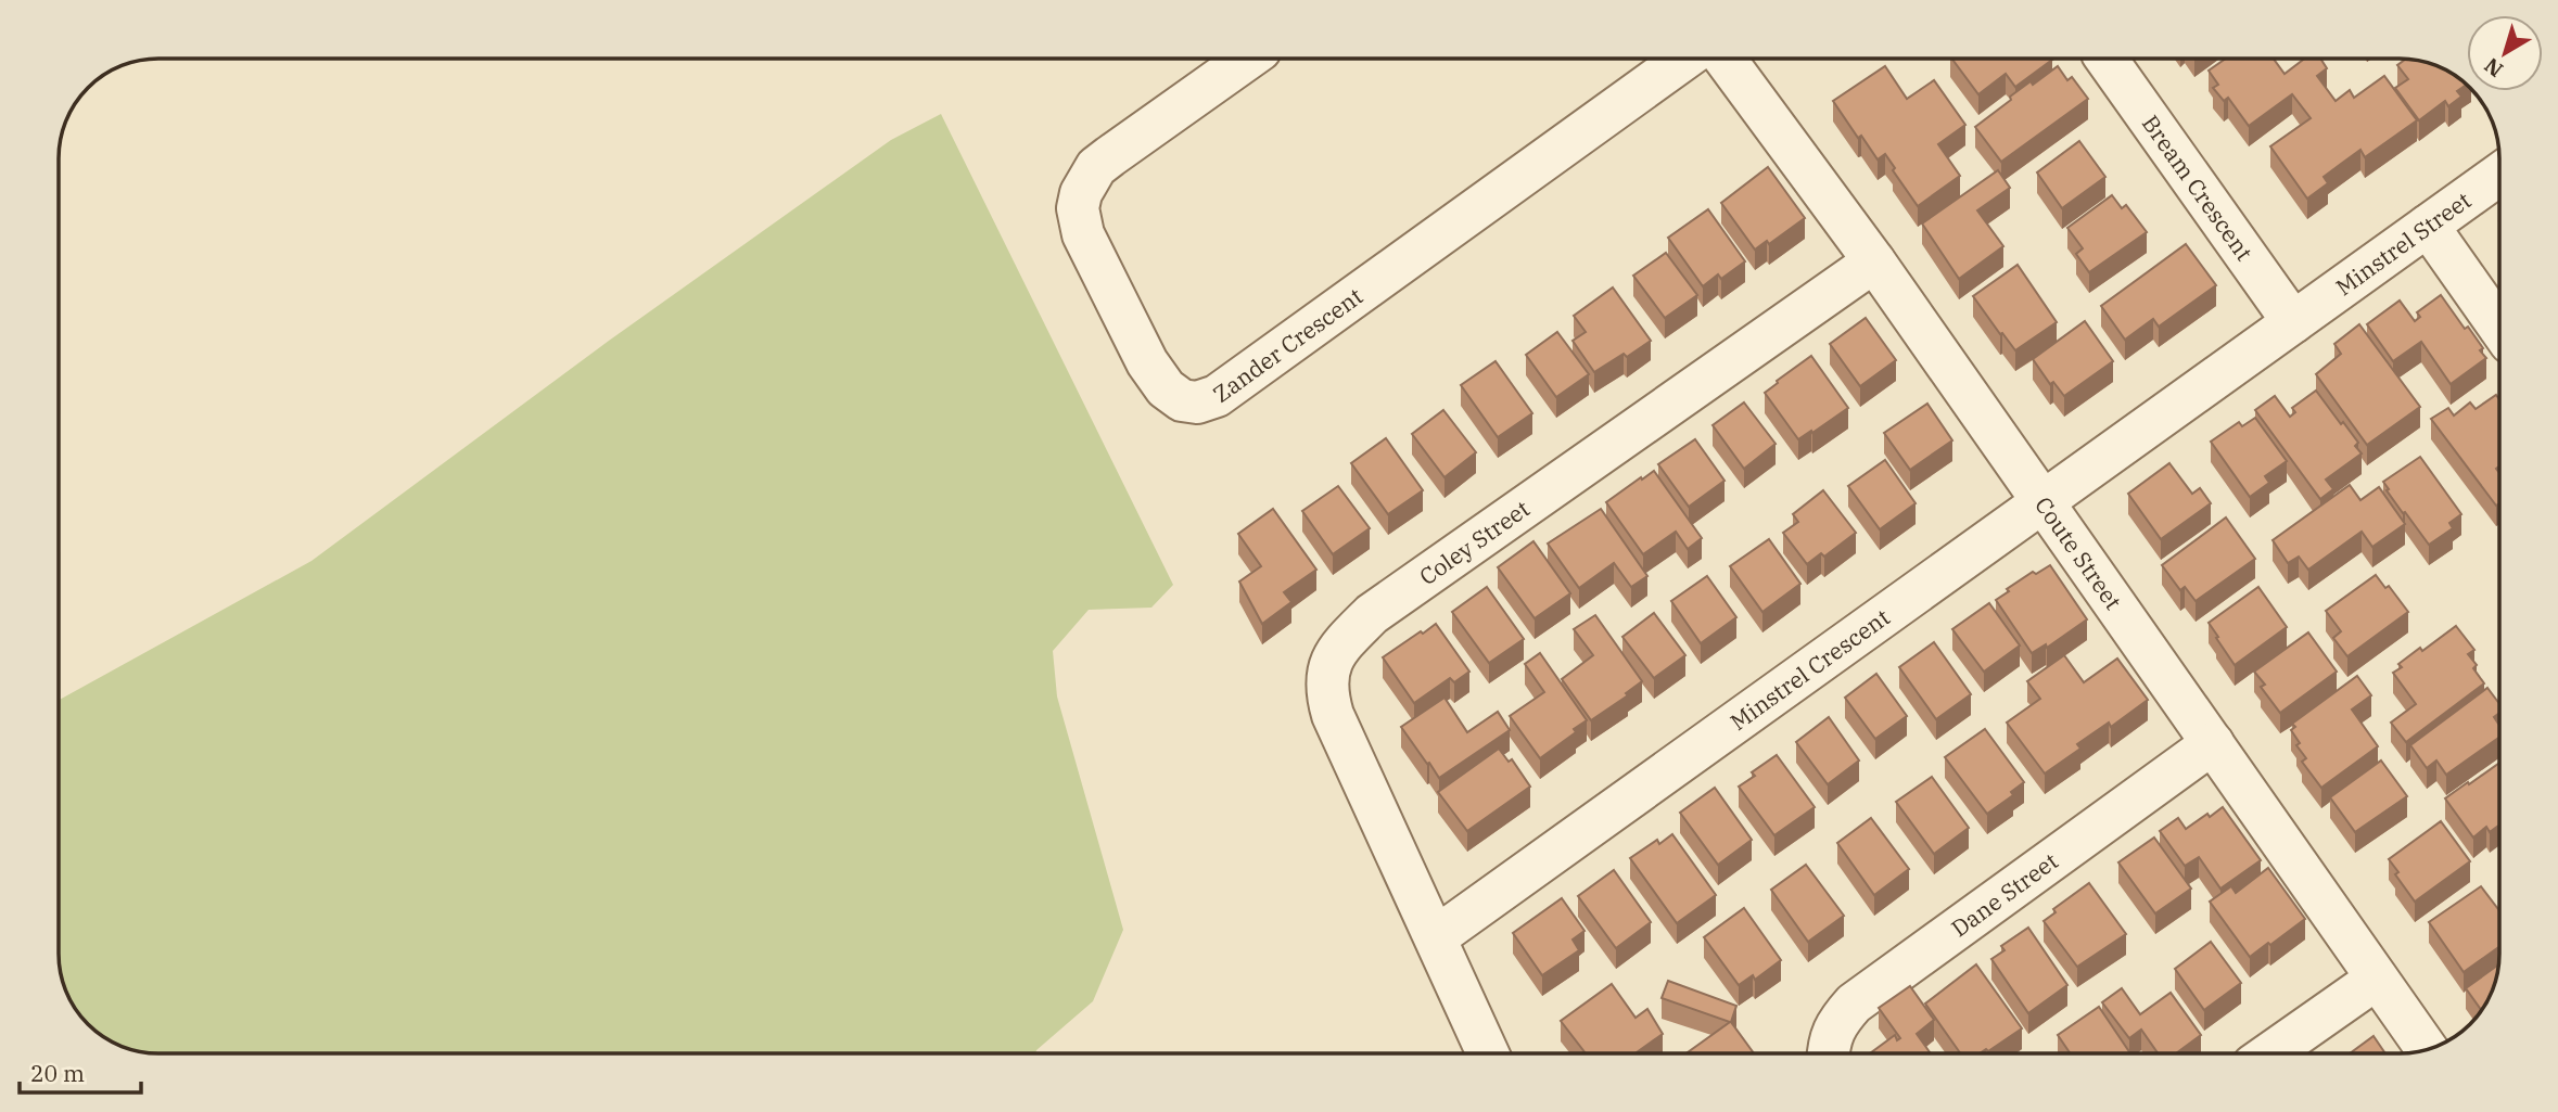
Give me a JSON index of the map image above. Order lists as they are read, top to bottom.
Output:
{
  "streets": {
    "street": [
      "Bream Crescent",
      "Minstrel Street",
      "Zander Crescent",
      "Coley Street",
      "Coute Street",
      "Minstrel Crescent",
      "Dane Street"
    ]
  },
  "crossings": [
    ["Bream Crescent", "Minstrel Street"],
    ["Bream Crescent", "Minstrel Crescent"],
    ["Minstrel Street", "Minstrel Crescent"],
    ["Coley Street", "Coute Street"],
    ["Coley Street", "Minstrel Crescent"],
    ["Coute Street", "Minstrel Crescent"],
    ["Coute Street", "Dane Street"]
  ],
  "scale_bar": "20 m",
  "north": "bottom left"
}
